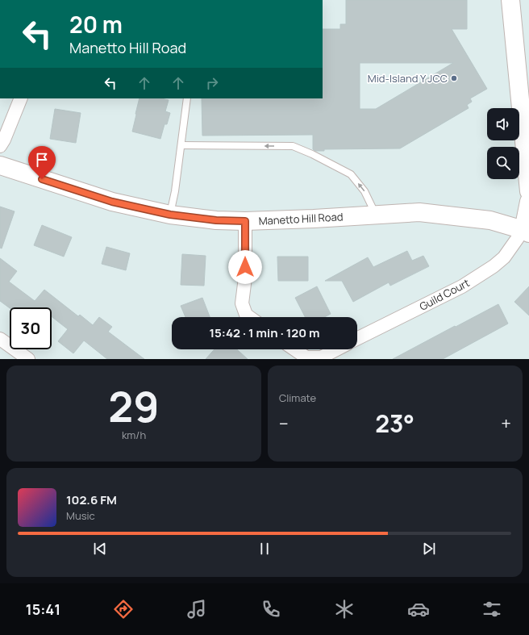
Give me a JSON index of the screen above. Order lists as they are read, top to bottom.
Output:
{
  "streets": {
    "main road": ["Manetto Hill Road"],
    "street": ["Guild Court"]
  },
  "crossings": [
    ["Manetto Hill Road", "Guild Court"]
  ],
  "places": ["Mid-Island Y JCC"],
  "page": {
    "turn": ["20 m", "Manetto Hill Road"],
    "limit": "30",
    "trip": "15:42 · 1 min · 120 m",
    "tile": [
      ["29", "km/h"],
      "Climate"
    ],
    "heat": ["−", "23°", "+"],
    "song": ["102.6 FM", "Music"],
    "tabs": "15:41"
  }
}
